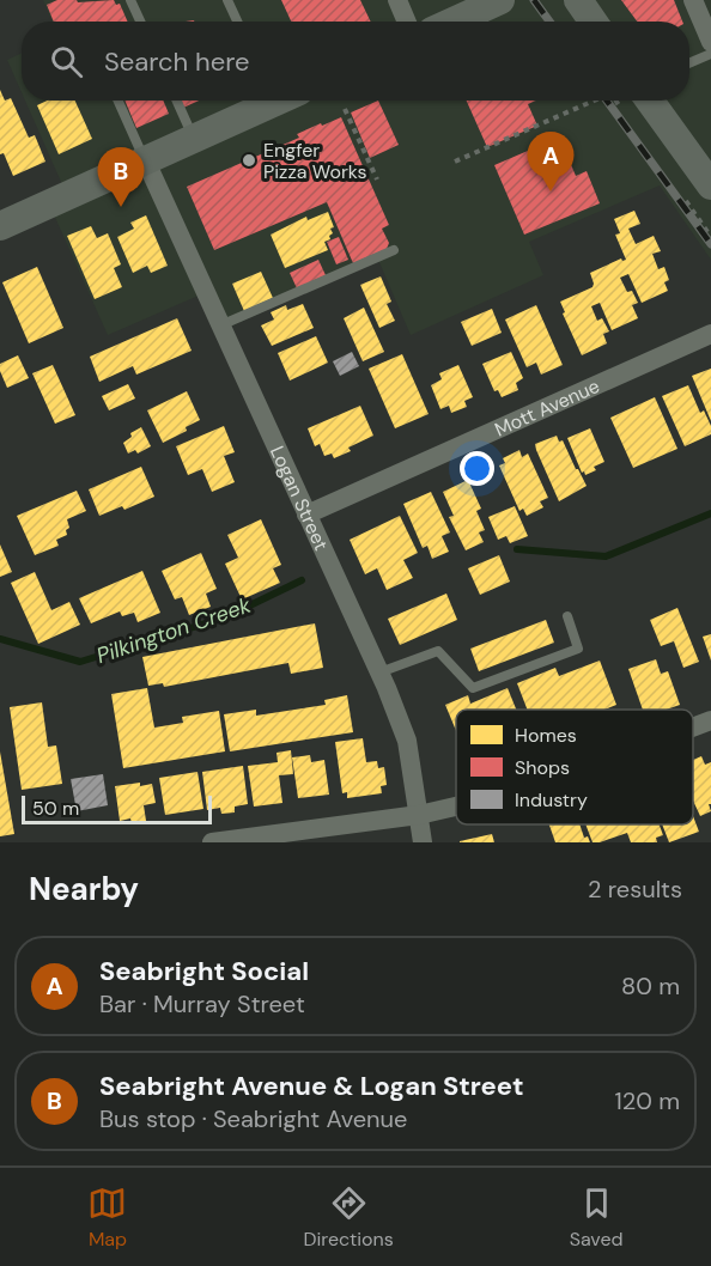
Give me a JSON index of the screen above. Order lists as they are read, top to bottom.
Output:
{
  "streets": {
    "street": ["Mott Avenue", "Logan Street"]
  },
  "crossings": [
    ["Mott Avenue", "Logan Street"]
  ],
  "water": ["Pilkington Creek"],
  "places": ["Engfer Pizza Works"],
  "legend": ["Homes", "Shops", "Industry"],
  "scale_bar": "50 m",
  "page": {
    "search": "Search here",
    "pins": ["A", "B"],
    "scale": "50 m",
    "heading": ["Nearby", "2 results"],
    "list": [
      {
        "mark": "A",
        "name": "Seabright Social",
        "note": "Bar · Murray Street",
        "value": "80 m"
      },
      {
        "mark": "B",
        "name": "Seabright Avenue & Logan Street",
        "note": "Bus stop · Seabright Avenue",
        "value": "120 m"
      }
    ],
    "nav": ["Map", "Directions", "Saved"]
  }
}
